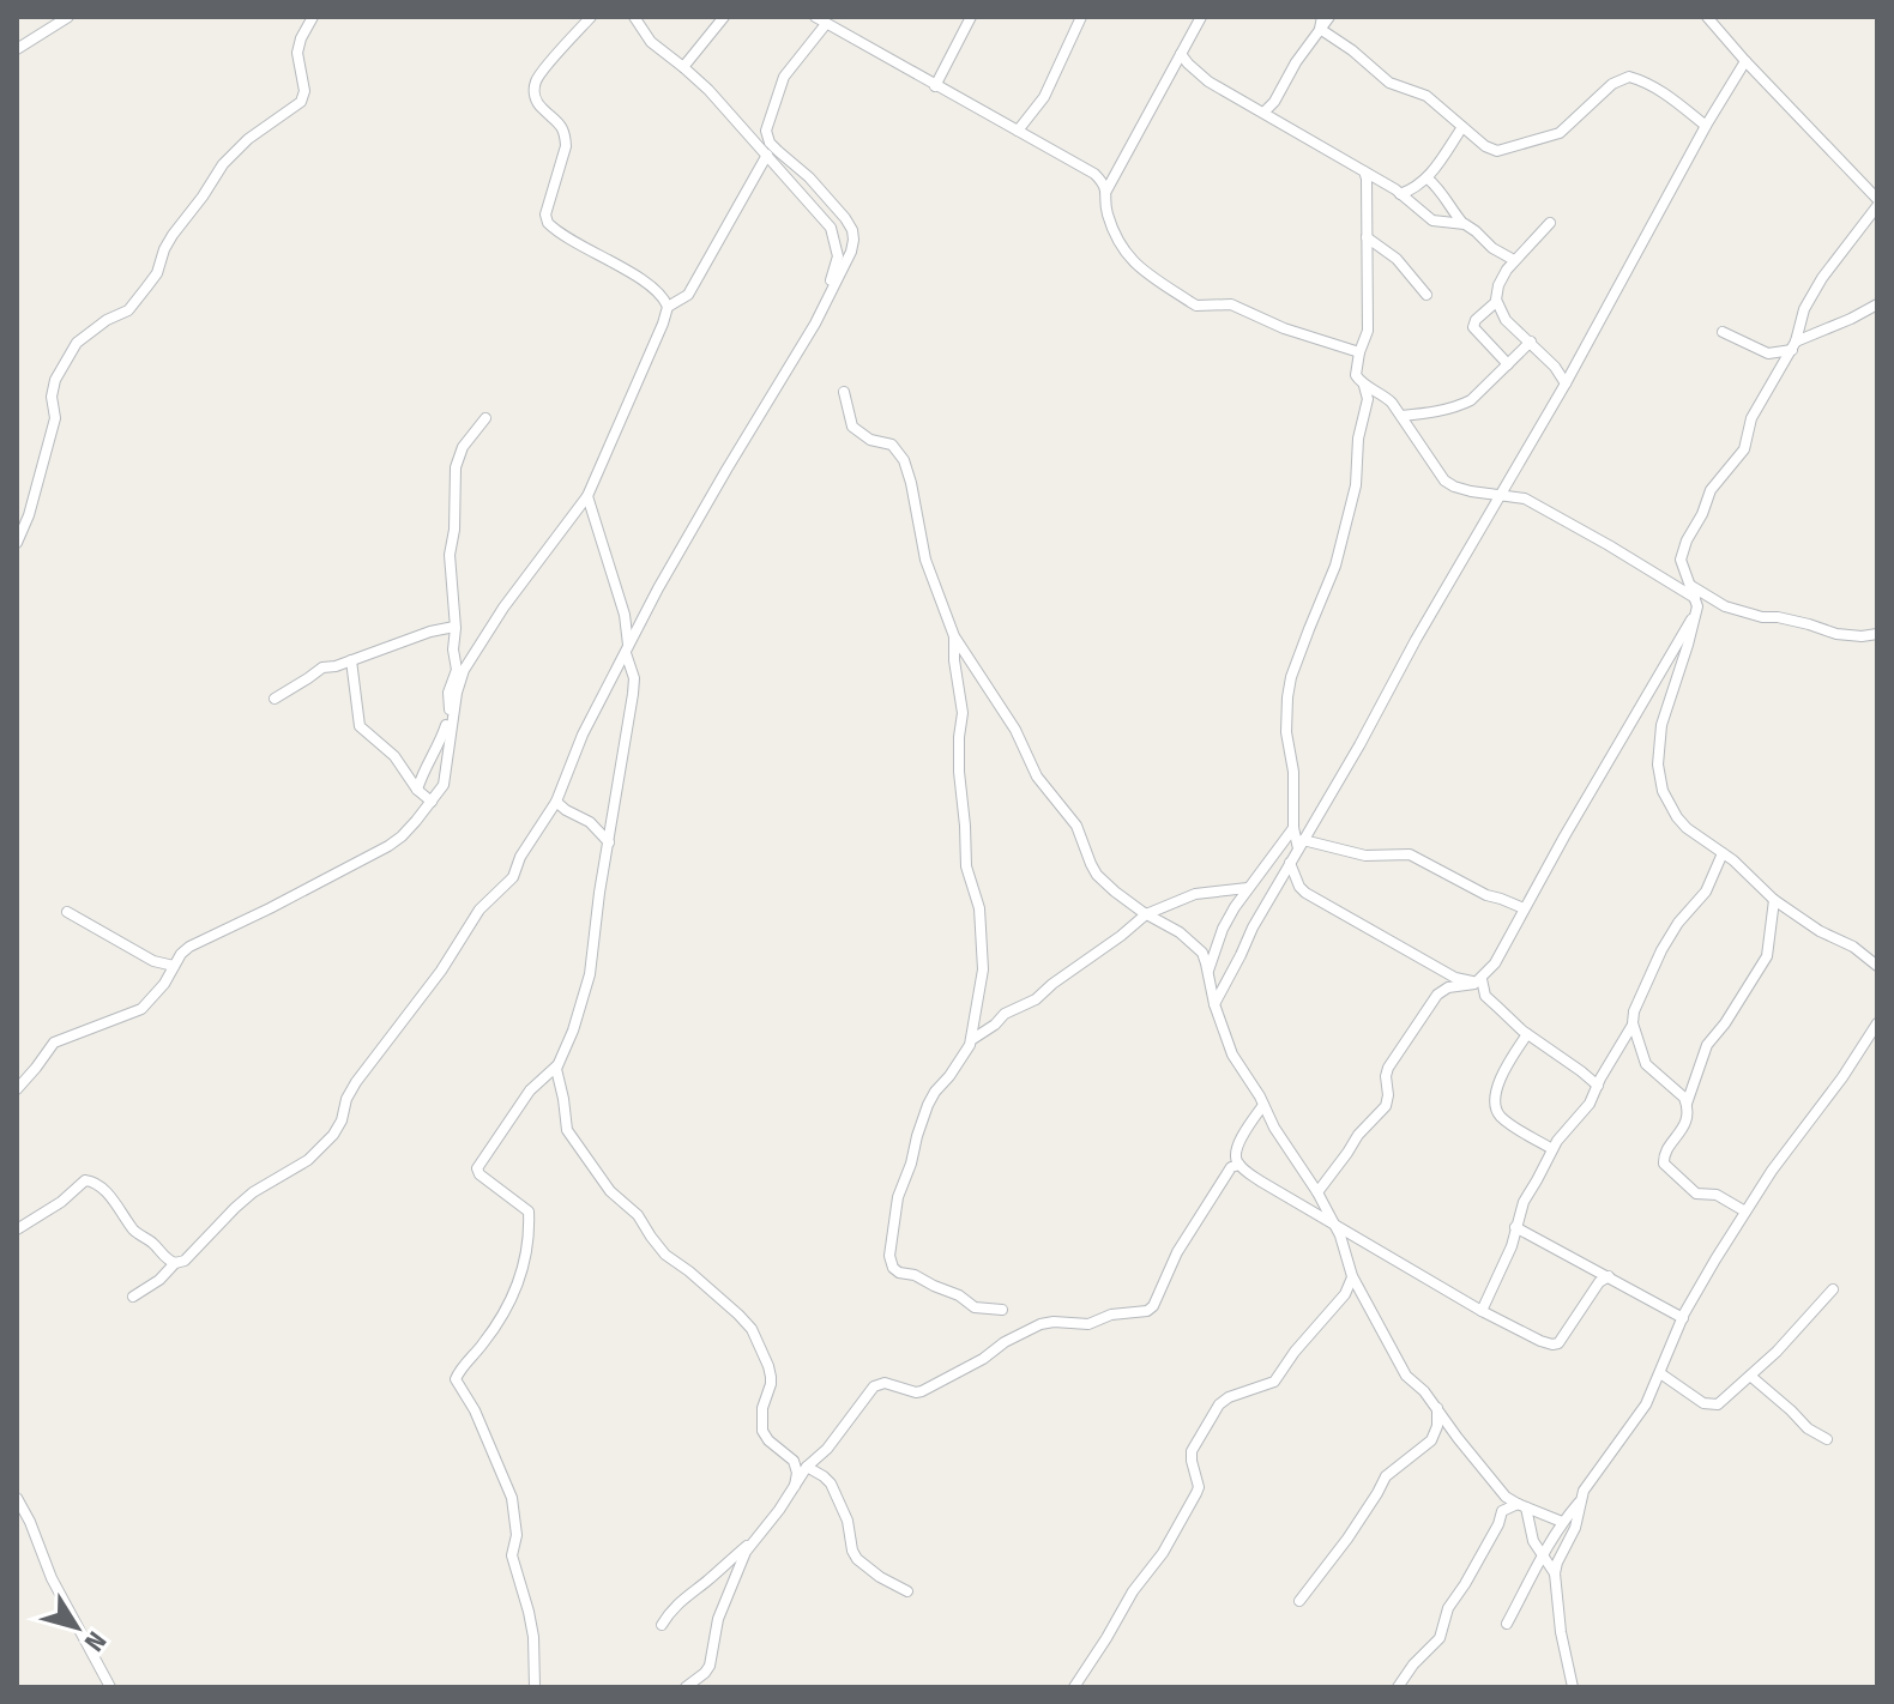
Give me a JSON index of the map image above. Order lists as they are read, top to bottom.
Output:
{
  "north": "bottom right"
}
